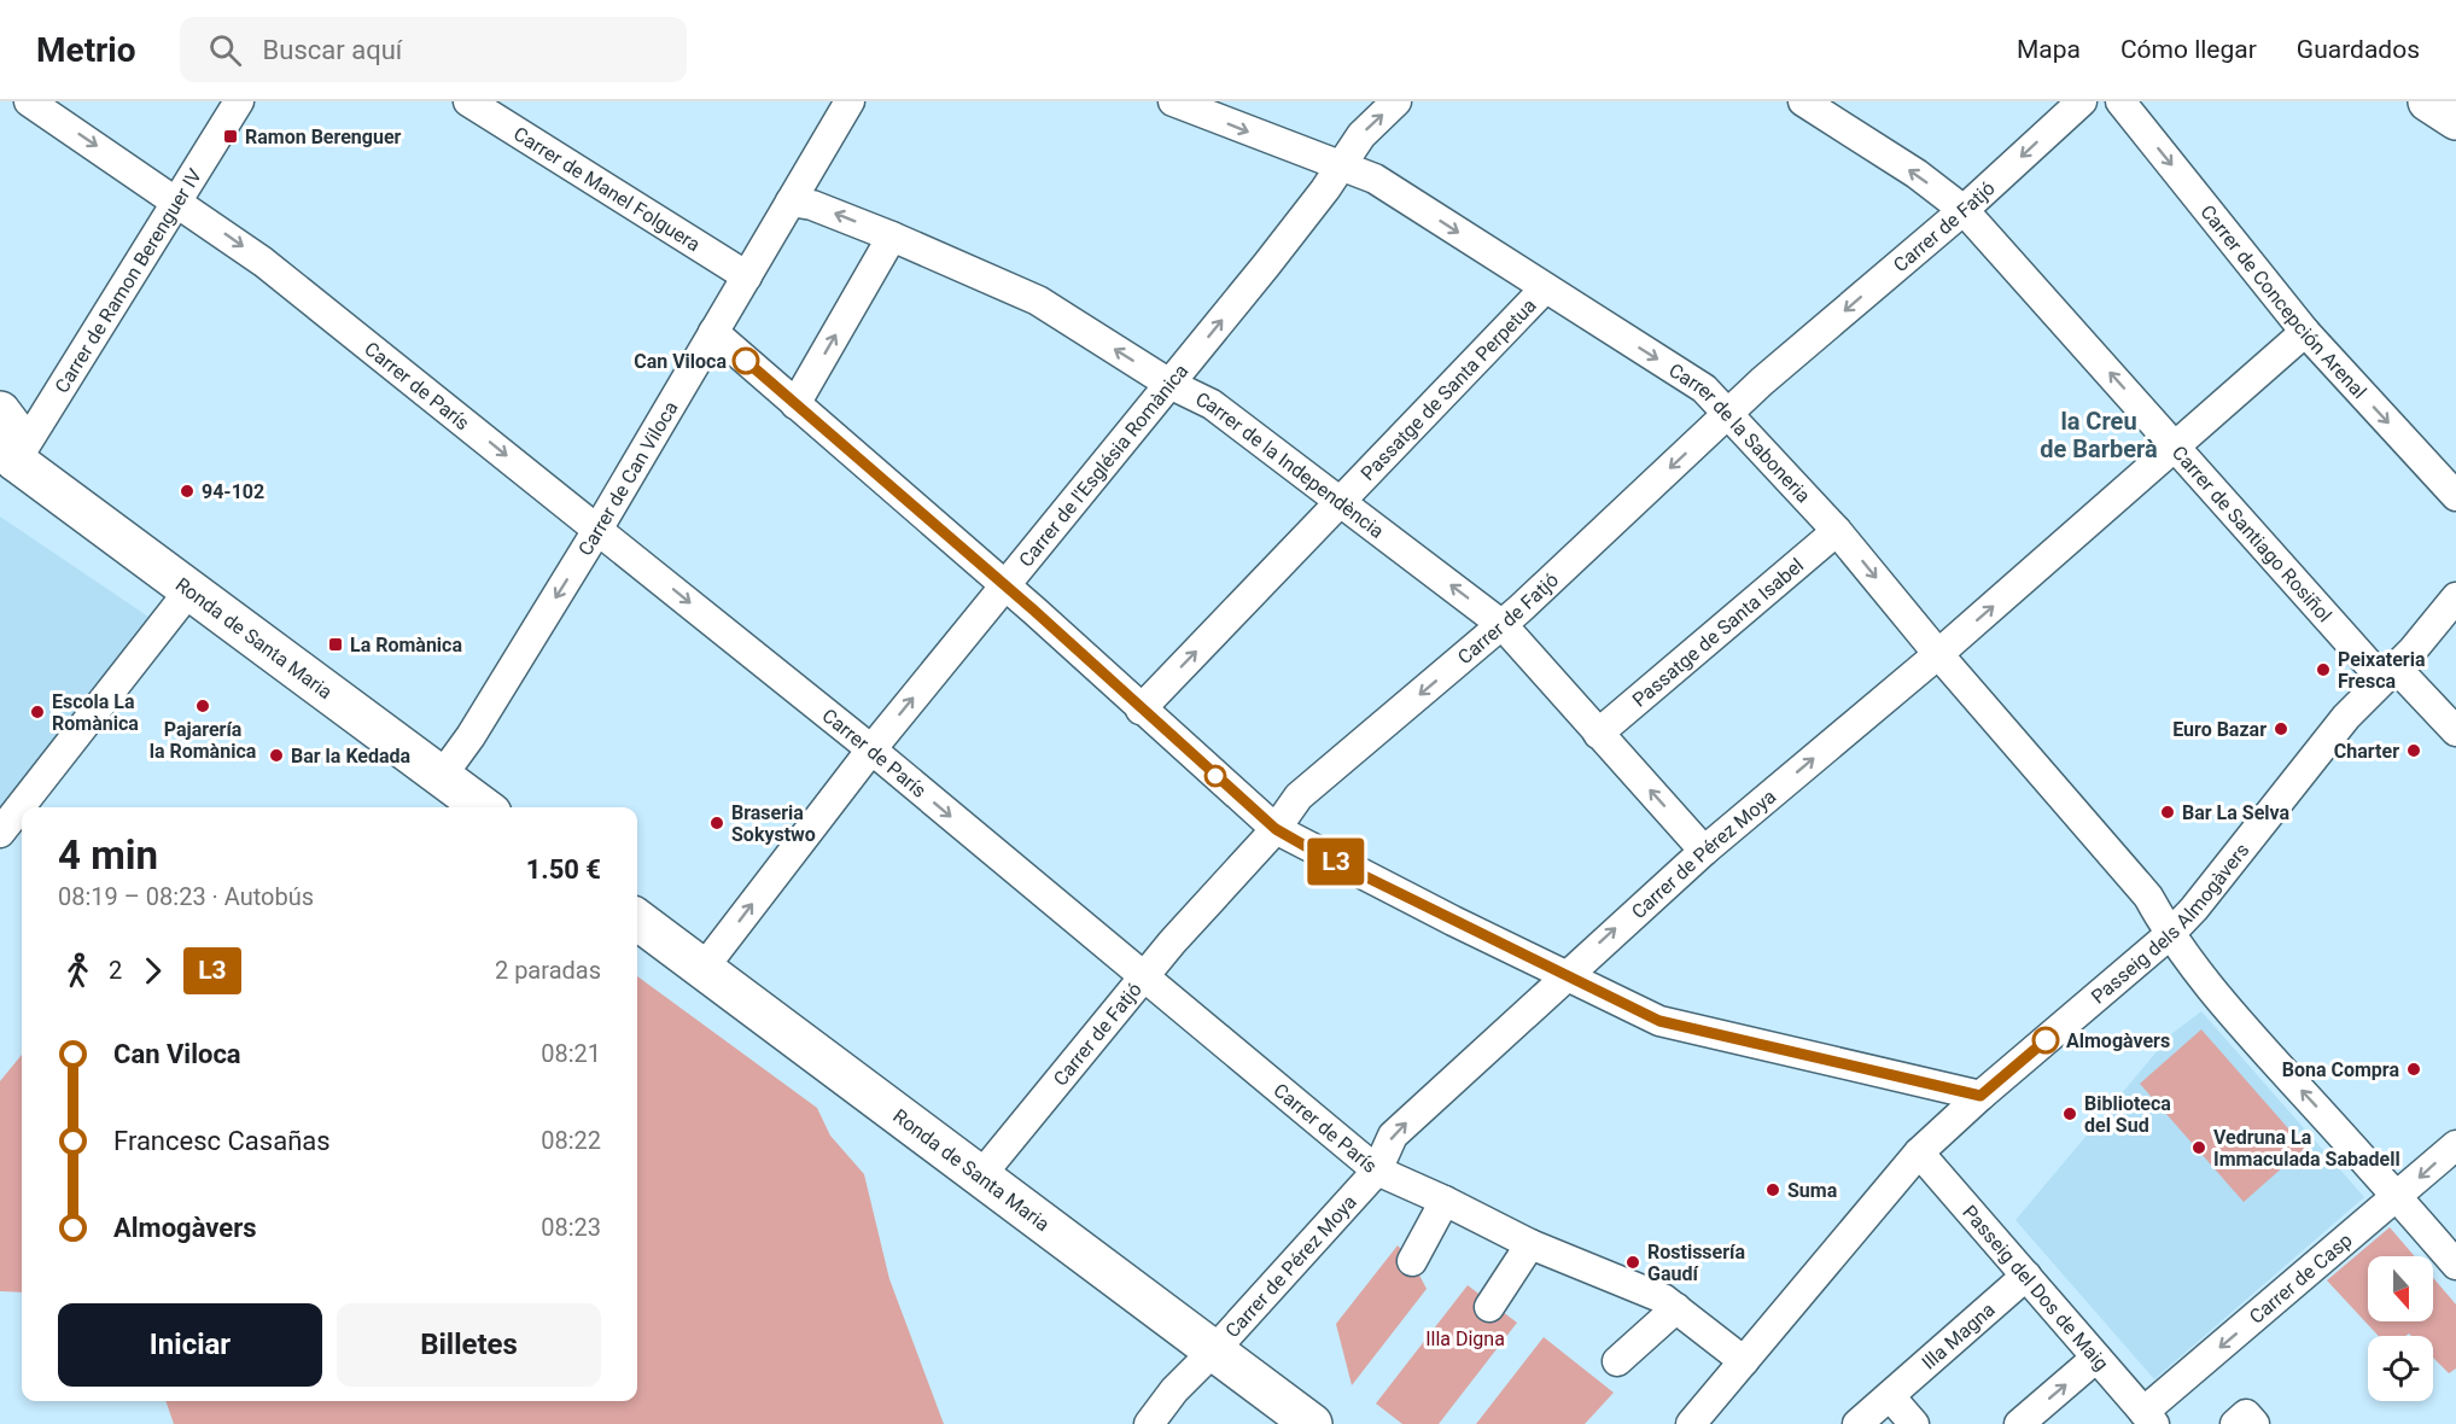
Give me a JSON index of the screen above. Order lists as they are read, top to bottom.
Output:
{
  "streets": {
    "street": [
      "Carrer de Manel Folguera",
      "Carrer de Fatjó",
      "Carrer de Ramon Berenguer IV",
      "Carrer de Concepción Arenal",
      "Carrer de París",
      "Passatge de Santa Perpetua",
      "Carrer de la Saboneria",
      "Carrer de l'Església Romànica",
      "Carrer de la Independència",
      "Carrer de Can Viloca",
      "Carrer de Santiago Rosiñol",
      "Passatge de Santa Isabel",
      "Ronda de Santa Maria",
      "Carrer de Pérez Moya",
      "Passeig dels Almogàvers",
      "Carrer de Casp",
      "Passeig del Dos de Maig",
      "Illa Magna"
    ]
  },
  "crossings": [
    ["Carrer de Manel Folguera", "Carrer de Can Viloca"],
    ["Carrer de Fatjó", "Carrer de París"],
    ["Carrer de Fatjó", "Carrer de la Saboneria"],
    ["Carrer de Fatjó", "Carrer de la Independència"],
    ["Carrer de Fatjó", "Carrer de Santiago Rosiñol"],
    ["Carrer de Fatjó", "Ronda de Santa Maria"],
    ["Carrer de Ramon Berenguer IV", "Carrer de París"],
    ["Carrer de Ramon Berenguer IV", "Ronda de Santa Maria"],
    ["Carrer de Concepción Arenal", "Carrer de Pérez Moya"],
    ["Carrer de París", "Carrer de l'Església Romànica"],
    ["Carrer de París", "Carrer de Can Viloca"],
    ["Carrer de París", "Carrer de Pérez Moya"],
    ["Carrer de París", "Passeig dels Almogàvers"],
    ["Passatge de Santa Perpetua", "Carrer de la Saboneria"],
    ["Passatge de Santa Perpetua", "Carrer de la Independència"],
    ["Carrer de la Saboneria", "Carrer de l'Església Romànica"],
    ["Carrer de la Saboneria", "Passatge de Santa Isabel"],
    ["Carrer de la Saboneria", "Carrer de Pérez Moya"],
    ["Carrer de la Saboneria", "Passeig dels Almogàvers"],
    ["Carrer de la Saboneria", "Carrer de Casp"],
    ["Carrer de l'Església Romànica", "Carrer de la Independència"],
    ["Carrer de l'Església Romànica", "Ronda de Santa Maria"],
    ["Carrer de la Independència", "Carrer de Can Viloca"],
    ["Carrer de la Independència", "Passatge de Santa Isabel"],
    ["Carrer de la Independència", "Carrer de Pérez Moya"],
    ["Carrer de Can Viloca", "Ronda de Santa Maria"],
    ["Carrer de Santiago Rosiñol", "Carrer de Pérez Moya"],
    ["Carrer de Santiago Rosiñol", "Passeig dels Almogàvers"],
    ["Ronda de Santa Maria", "Carrer de Pérez Moya"],
    ["Passeig dels Almogàvers", "Passeig del Dos de Maig"],
    ["Carrer de Casp", "Passeig del Dos de Maig"],
    ["Passeig del Dos de Maig", "Illa Magna"]
  ],
  "one_way": [
    "Carrer de Fatjó",
    "Carrer de Concepción Arenal",
    "Passatge de Santa Perpetua",
    "Carrer de l'Església Romànica",
    "Carrer de Can Viloca",
    "Carrer de Santiago Rosiñol",
    "Carrer de Pérez Moya",
    "Carrer de Casp"
  ],
  "districts": ["la Creu de Barberà"],
  "parks": ["Illa Digna"],
  "places": {
    "transit": ["Ramon Berenguer", "La Romànica"],
    "other": [
      "Can Viloca",
      "94-102",
      "Peixateria Fresca",
      "Pajarería la Romànica",
      "Escola La Romànica",
      "Euro Bazar",
      "Charter",
      "Bar la Kedada",
      "Bar La Selva",
      "Braseria Sokystwo",
      "Almogàvers",
      "Bona Compra",
      "Biblioteca del Sud",
      "Vedruna La Immaculada Sabadell",
      "Suma",
      "Rostissería Gaudí"
    ]
  },
  "lines": ["bus line L3"],
  "north": "bottom",
  "page": {
    "header": "Metrio",
    "search": "Buscar aquí",
    "nav": ["Mapa", "Cómo llegar", "Guardados"],
    "on_map": "L3",
    "heading": ["4 min", "08:19 – 08:23 · Autobús", "1.50 €"],
    "legs": ["2", "L3", "2 paradas"],
    "list": [
      {
        "name": "Can Viloca",
        "value": "08:21"
      },
      {
        "name": "Francesc Casañas",
        "value": "08:22"
      },
      {
        "name": "Almogàvers",
        "value": "08:23"
      }
    ],
    "buttons": ["Iniciar", "Billetes"]
  }
}
